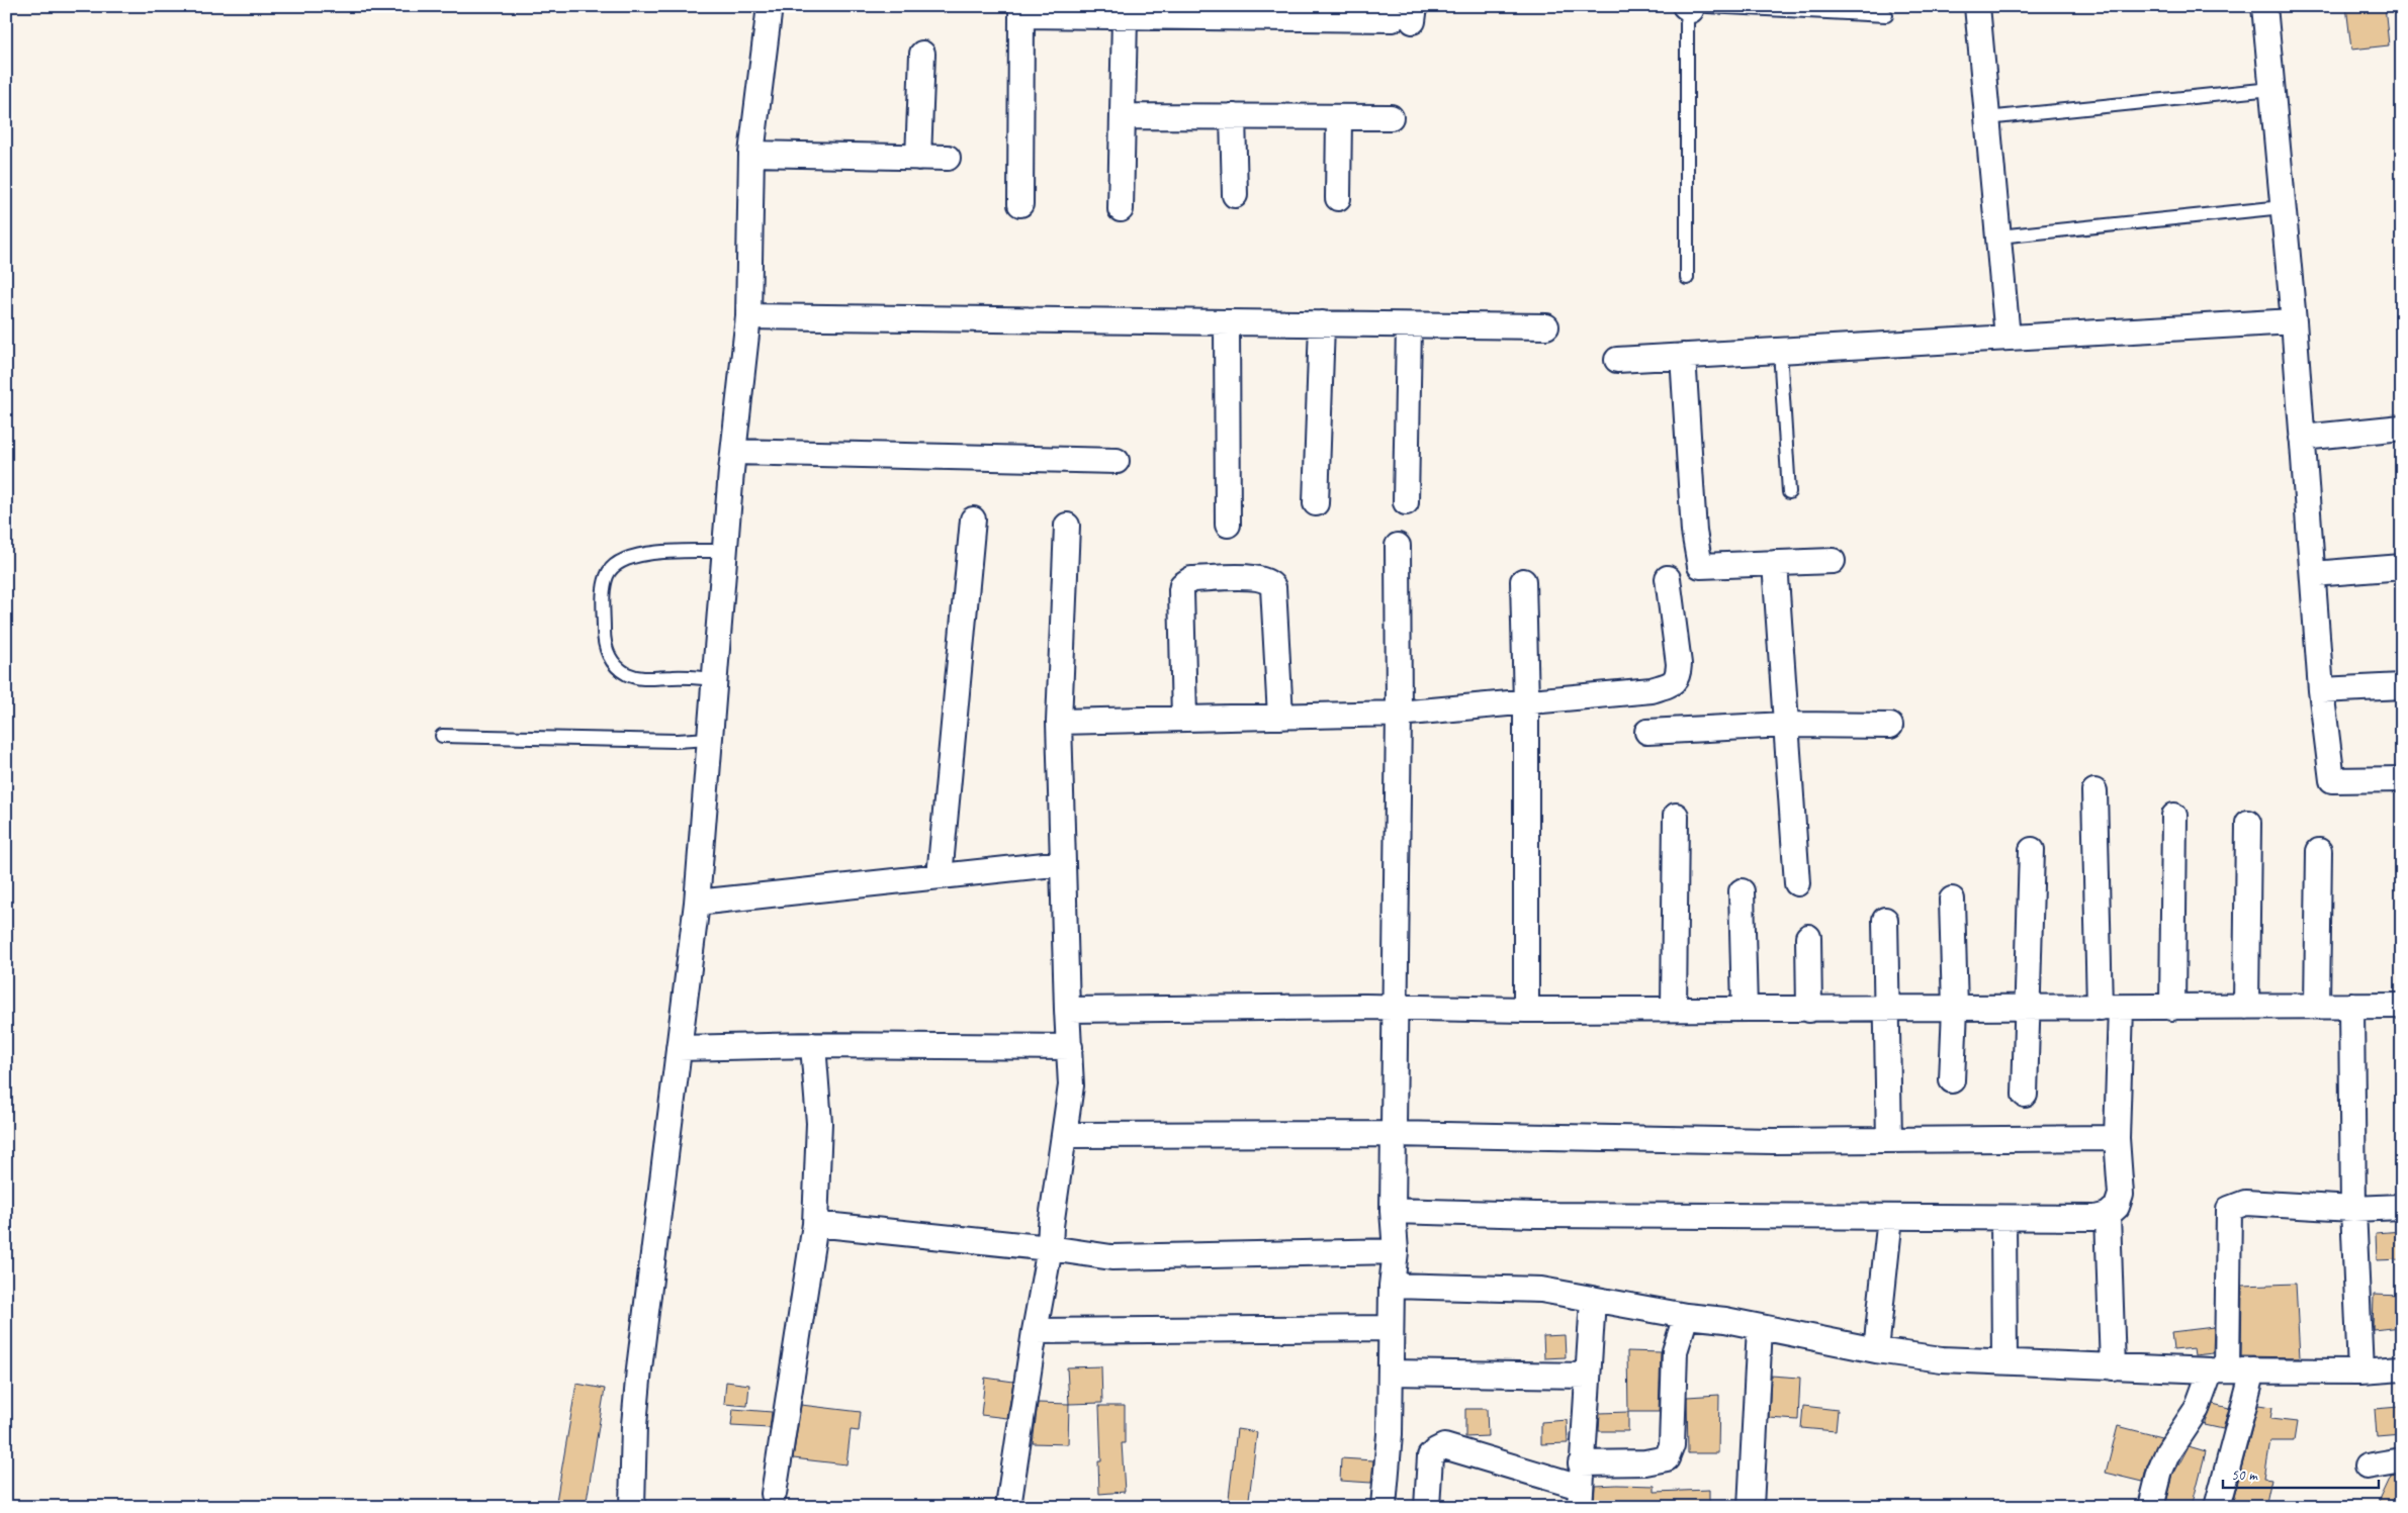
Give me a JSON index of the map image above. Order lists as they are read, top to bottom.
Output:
{
  "scale_bar": "50 m"
}
